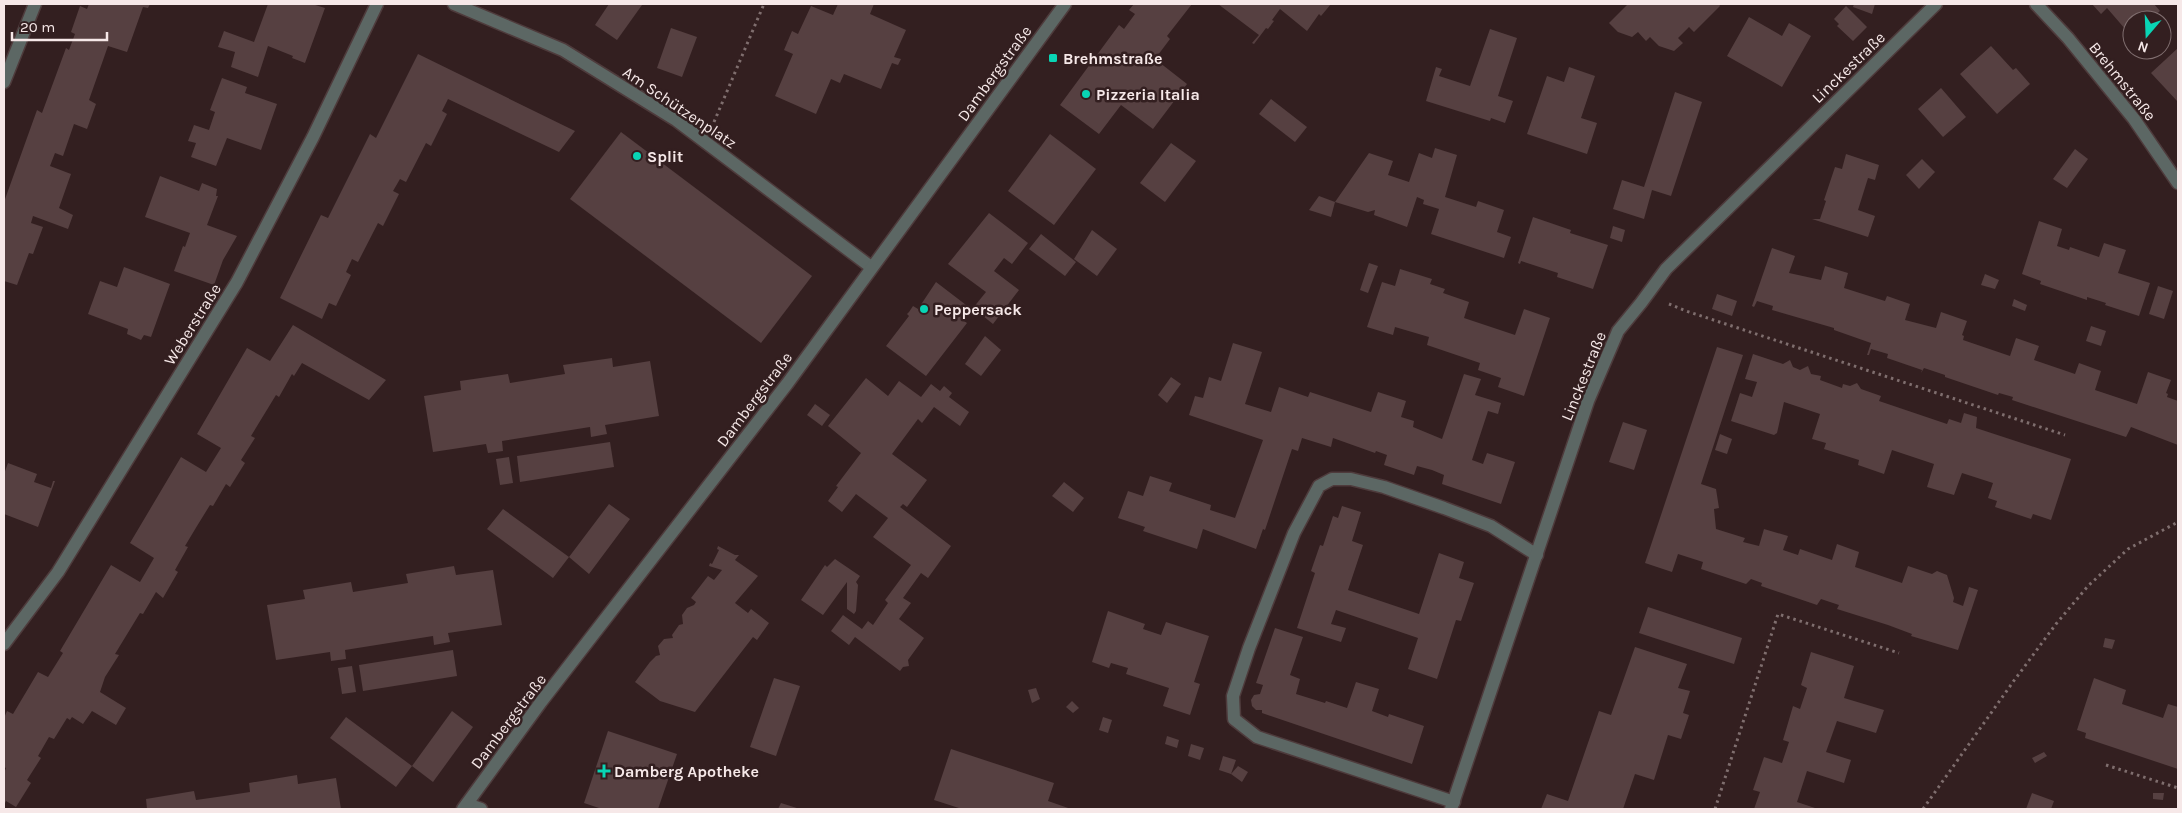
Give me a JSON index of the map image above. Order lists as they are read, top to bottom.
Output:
{
  "streets": {
    "street": [
      "Linckestraße",
      "Dambergstraße",
      "Brehmstraße",
      "Am Schützenplatz",
      "Weberstraße"
    ]
  },
  "crossings": [
    ["Dambergstraße", "Am Schützenplatz"]
  ],
  "places": {
    "transit": ["Brehmstraße"],
    "other": ["Pizzeria Italia", "Split", "Peppersack"],
    "health": ["Damberg Apotheke"]
  },
  "scale_bar": "20 m",
  "north": "bottom"
}
